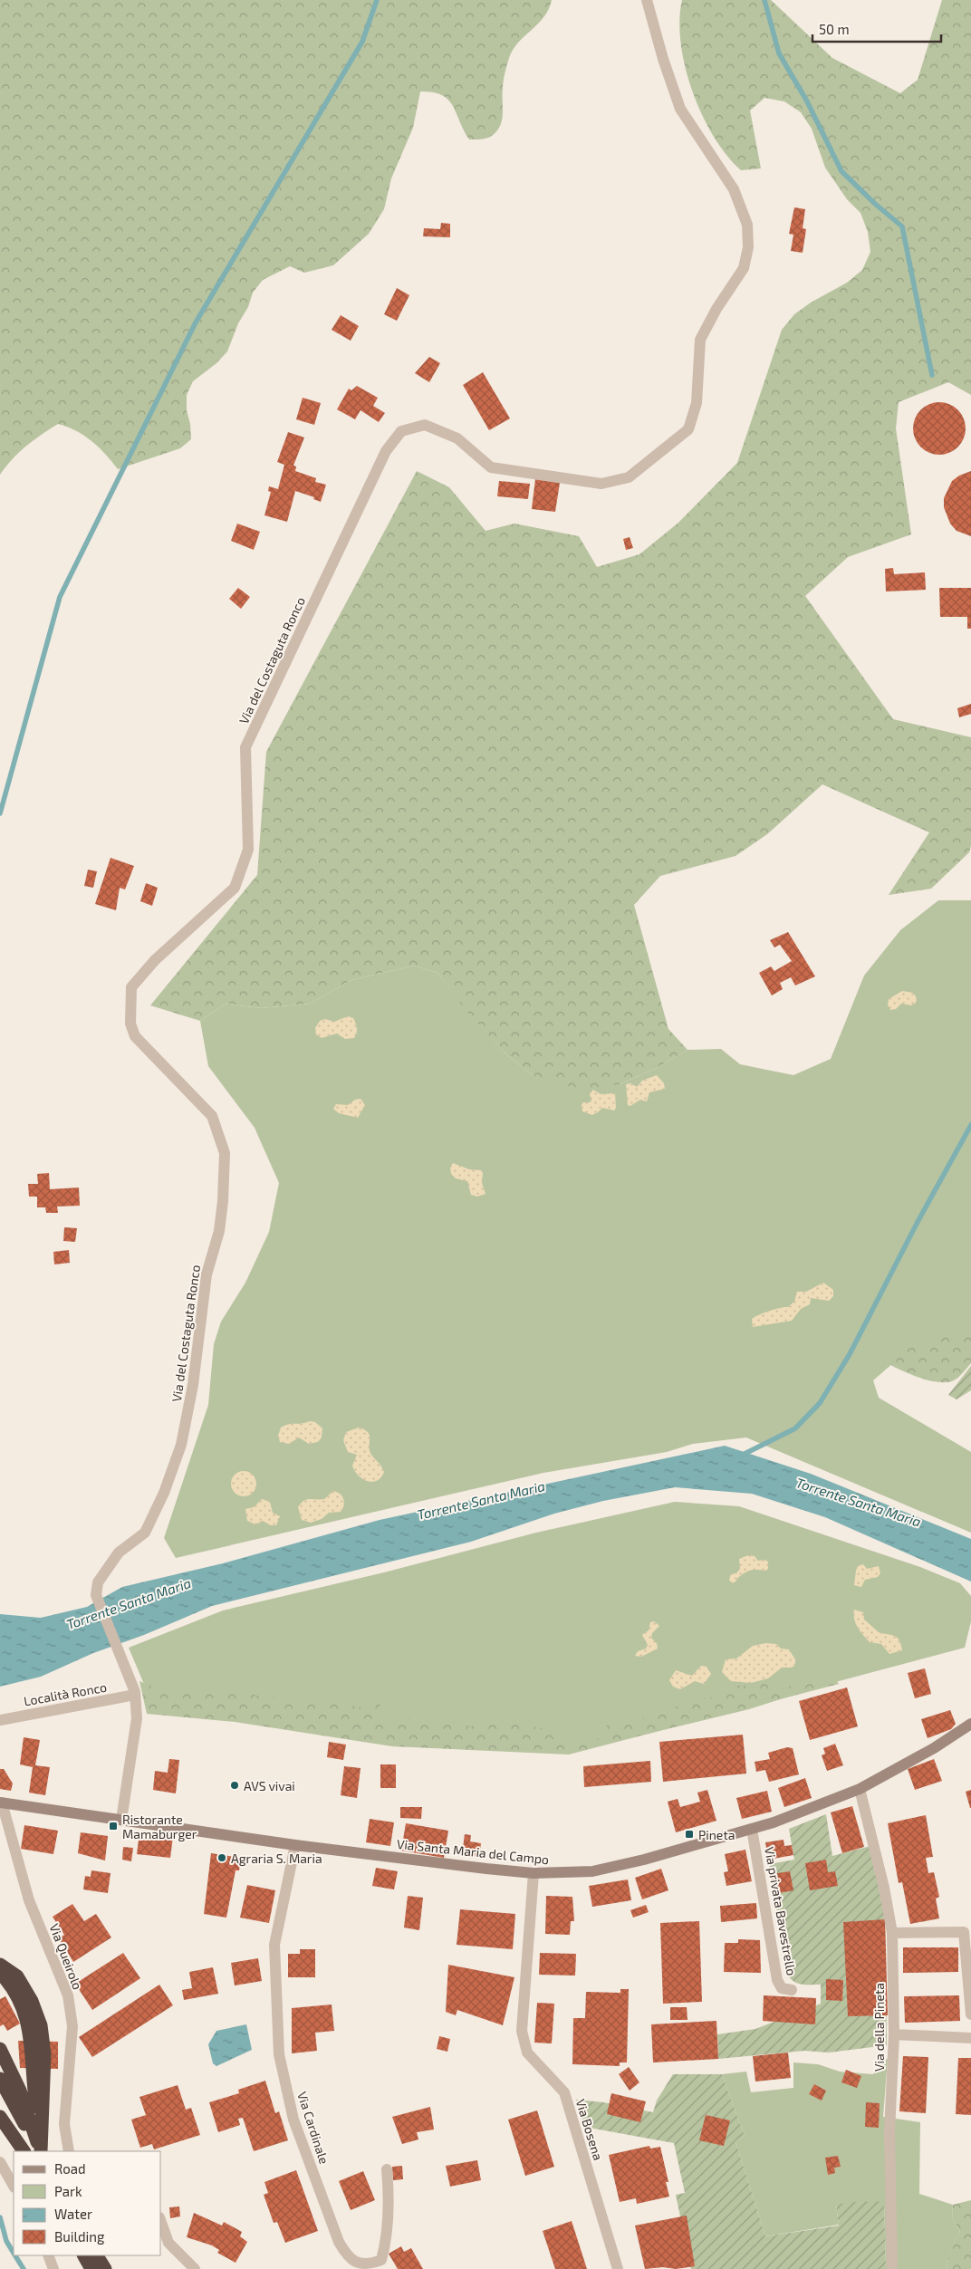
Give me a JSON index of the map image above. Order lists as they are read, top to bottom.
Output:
{
  "streets": {
    "street": [
      "Via del Costaguta Ronco",
      "Località Ronco",
      "Via Santa Maria del Campo",
      "Via privata Bavestrello",
      "Via Queirolo",
      "Via della Pineta",
      "Via Cardinale",
      "Via Bosena"
    ]
  },
  "crossings": [
    ["Via del Costaguta Ronco", "Località Ronco"],
    ["Via Santa Maria del Campo", "Via privata Bavestrello"],
    ["Via Santa Maria del Campo", "Via Queirolo"],
    ["Via Santa Maria del Campo", "Via della Pineta"],
    ["Via Santa Maria del Campo", "Via Cardinale"],
    ["Via Santa Maria del Campo", "Via Bosena"]
  ],
  "water": ["Torrente Santa Maria"],
  "places": {
    "other": ["AVS vivai", "Agraria S. Maria"],
    "transit": ["Ristorante Mamaburger", "Pineta"]
  },
  "legend": [
    "Road",
    "Park",
    "Water",
    "Building"
  ],
  "scale_bar": "50 m"
}
